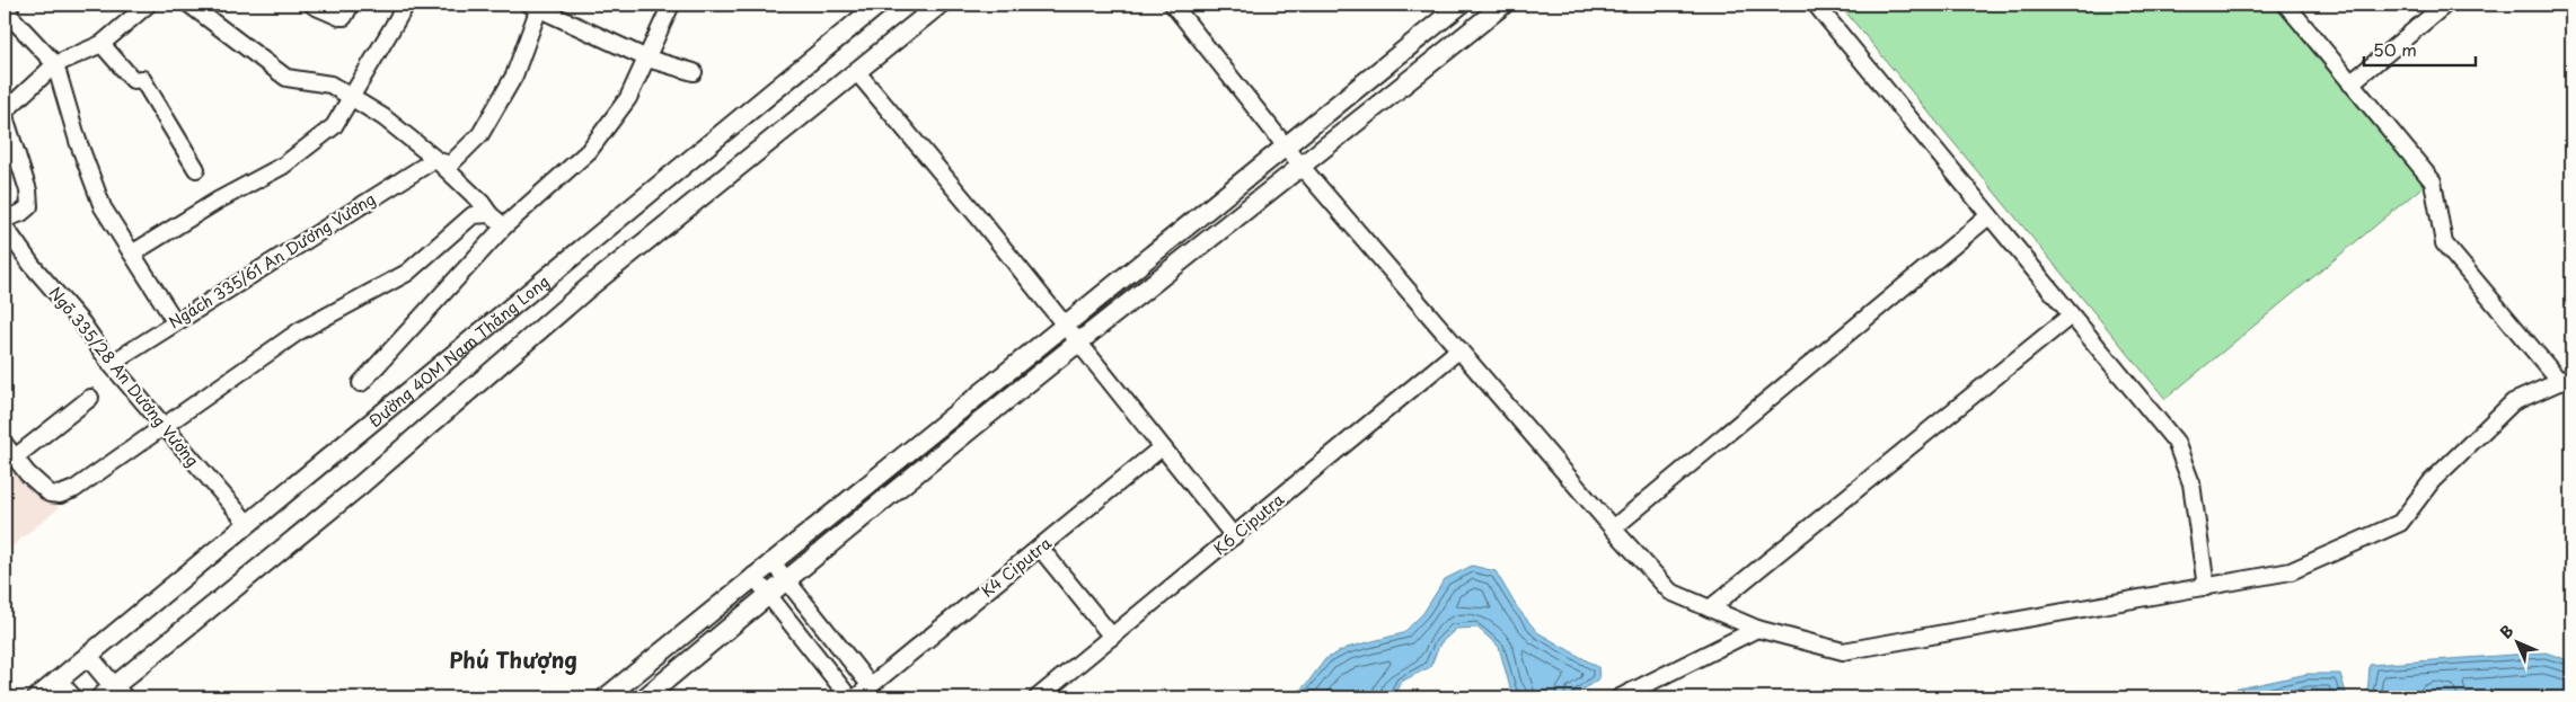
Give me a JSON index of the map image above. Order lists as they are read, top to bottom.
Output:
{
  "streets": {
    "street": [
      "Ngách 335/61 An Dương Vương",
      "Đường 40M Nam Thăng Long",
      "Ngõ 335/28 An Dương Vương",
      "K6 Ciputra",
      "K4 Ciputra"
    ]
  },
  "crossings": [
    ["Ngách 335/61 An Dương Vương", "Ngõ 335/28 An Dương Vương"],
    ["Đường 40M Nam Thăng Long", "Ngõ 335/28 An Dương Vương"]
  ],
  "districts": ["Phú Thượng"],
  "scale_bar": "50 m",
  "north": "top left"
}
